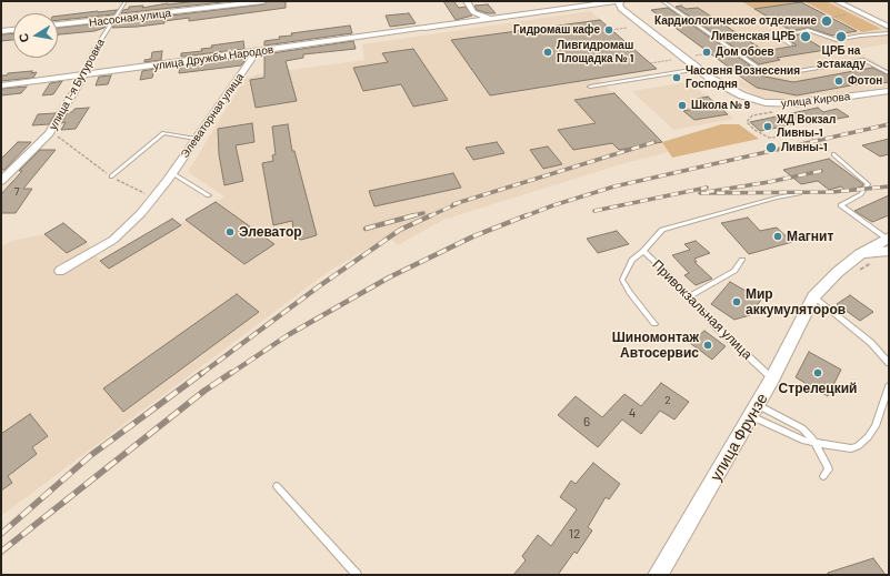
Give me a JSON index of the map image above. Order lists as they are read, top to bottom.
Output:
{
  "streets": {
    "street": [
      "Насосная улица",
      "улица Дружбы Народов",
      "улица 1-я Бутуровка",
      "улица Кирова",
      "Элеваторная улица",
      "улица Фрунзе"
    ],
    "lane": ["Привокзальная улица"]
  },
  "crossings": [
    ["Насосная улица", "улица 1-я Бутуровка"],
    ["улица Дружбы Народов", "улица 1-я Бутуровка"],
    ["улица Дружбы Народов", "Элеваторная улица"],
    ["Привокзальная улица", "улица Фрунзе"]
  ],
  "places": [
    "Кардиологическое отделение",
    "Гидромаш кафе",
    "Ливенская ЦРБ",
    "ЦРБ на эстакаду",
    "Ливгидромаш Площадка № 1",
    "Дом обоев",
    "Часовня Вознесения Господня",
    "Фотон",
    "Школа № 9",
    "ЖД Вокзал Ливны-1",
    "Ливны-1",
    "Элеватор",
    "Магнит",
    "Мир аккумуляторов",
    "Шиномонтаж Автосервис",
    "Стрелецкий"
  ],
  "house_numbers": [
    "7",
    "2",
    "4",
    "6",
    "12"
  ],
  "north": "left"
}
